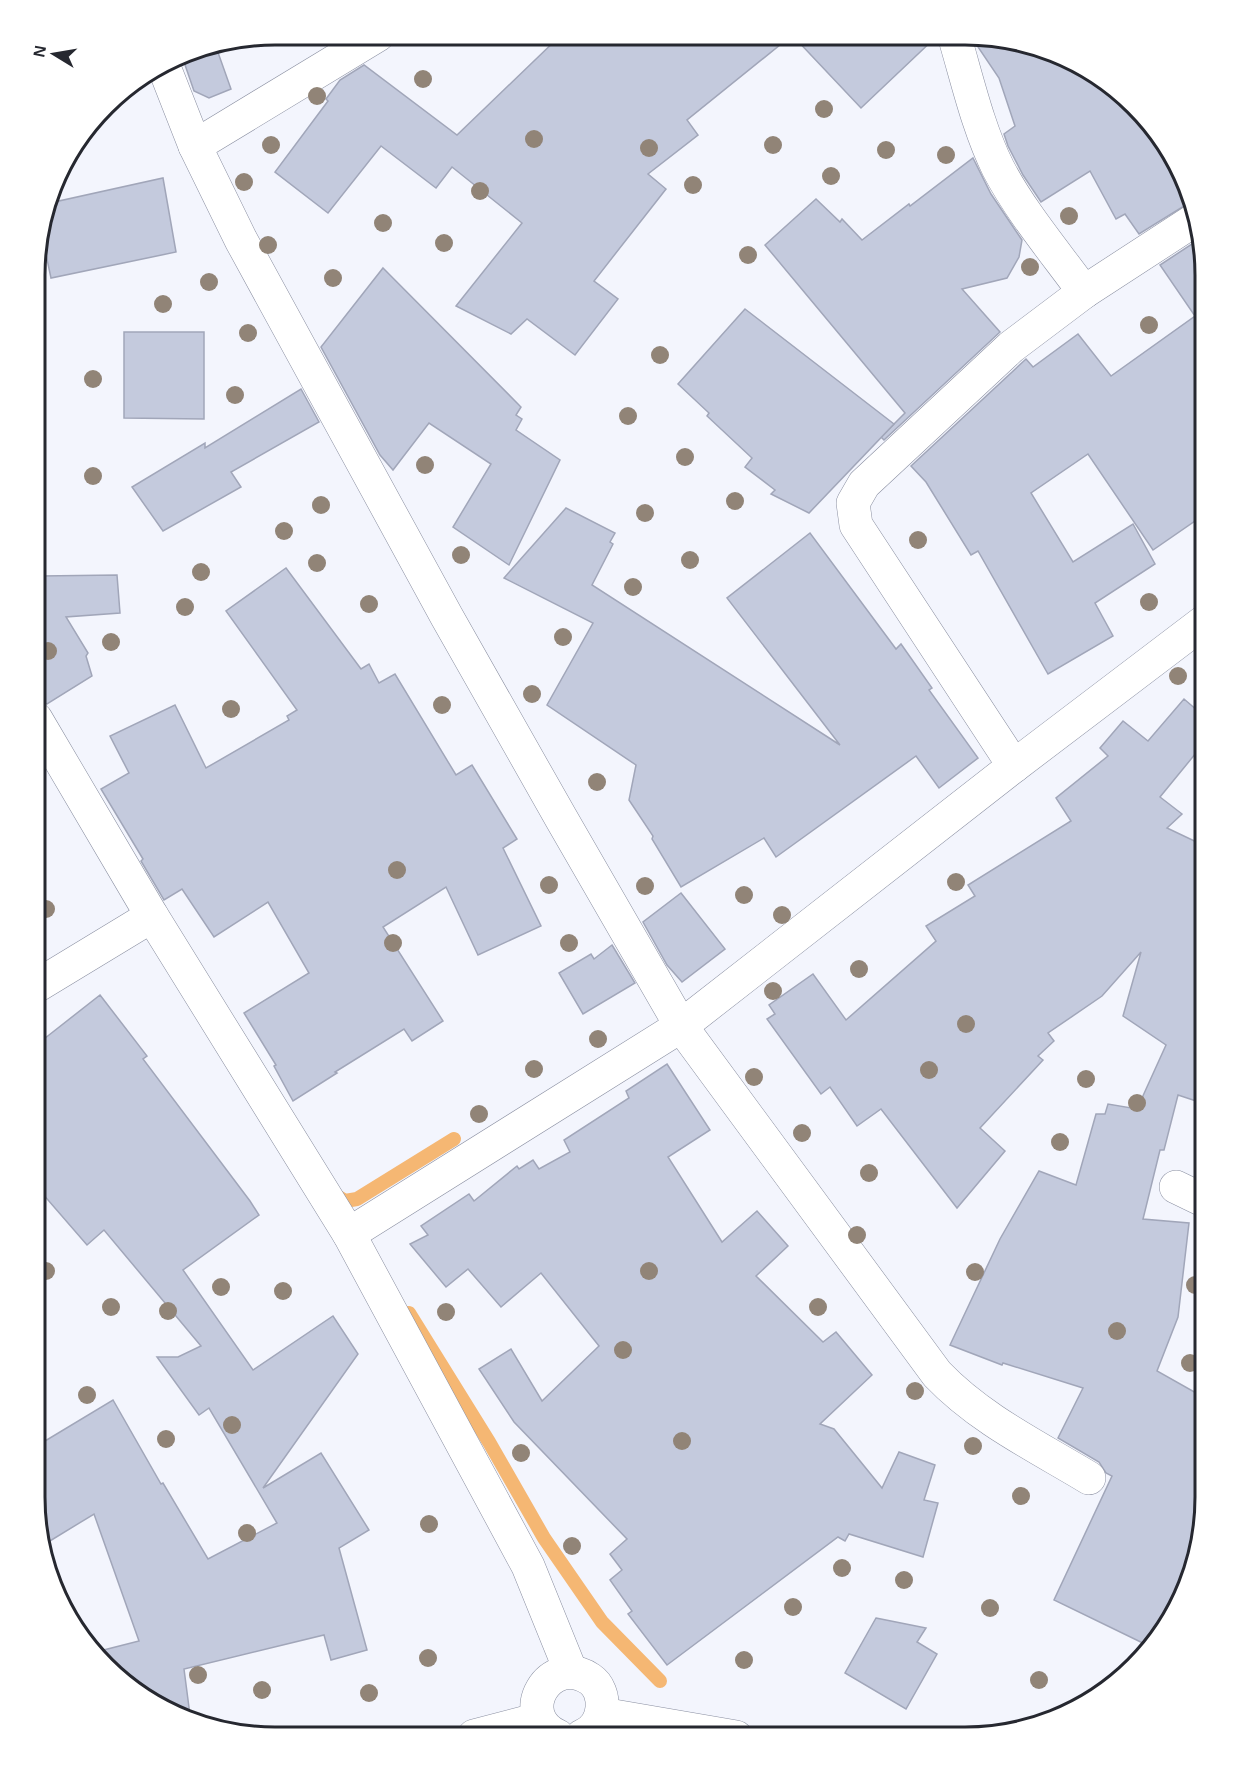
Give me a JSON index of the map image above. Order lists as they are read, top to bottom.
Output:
{
  "north": "left"
}
